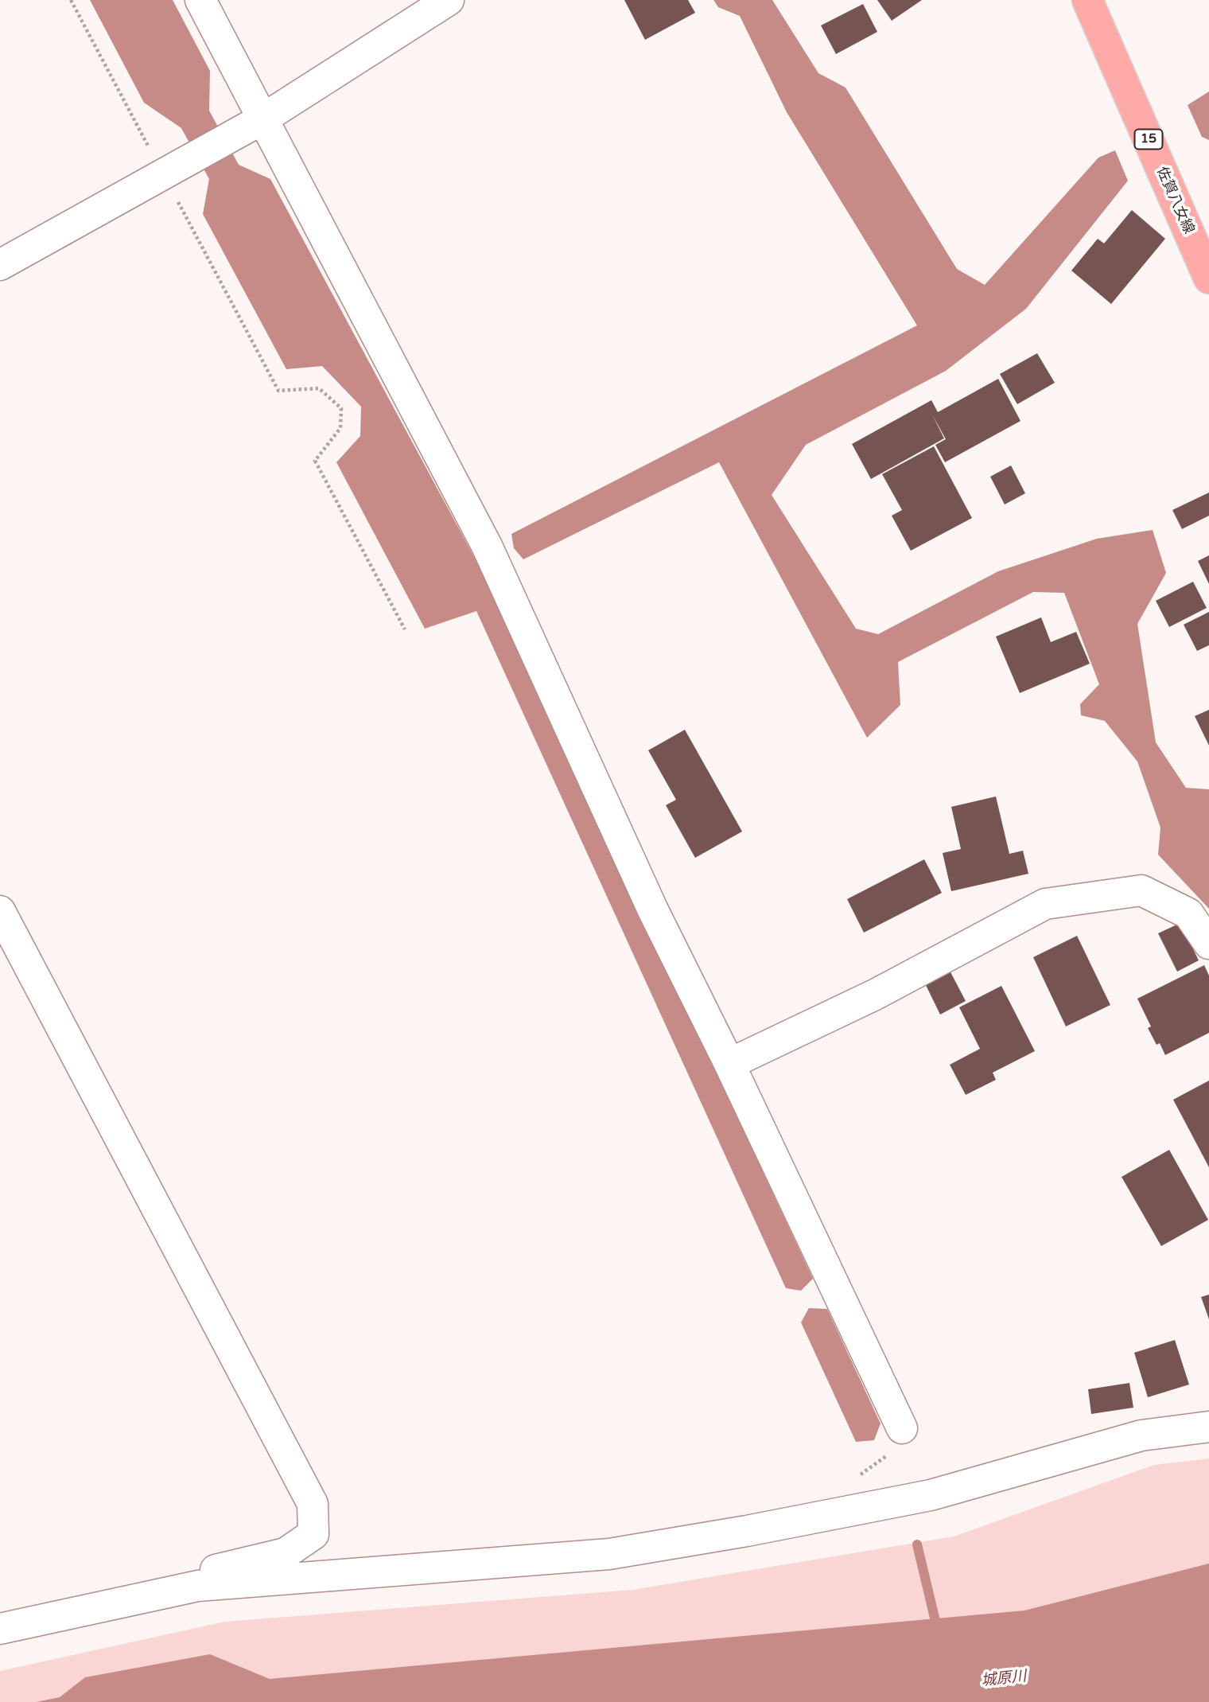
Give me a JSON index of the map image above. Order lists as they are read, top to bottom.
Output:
{
  "streets": {
    "main road": ["15", "佐賀八女線"]
  },
  "water": ["城原川"]
}
